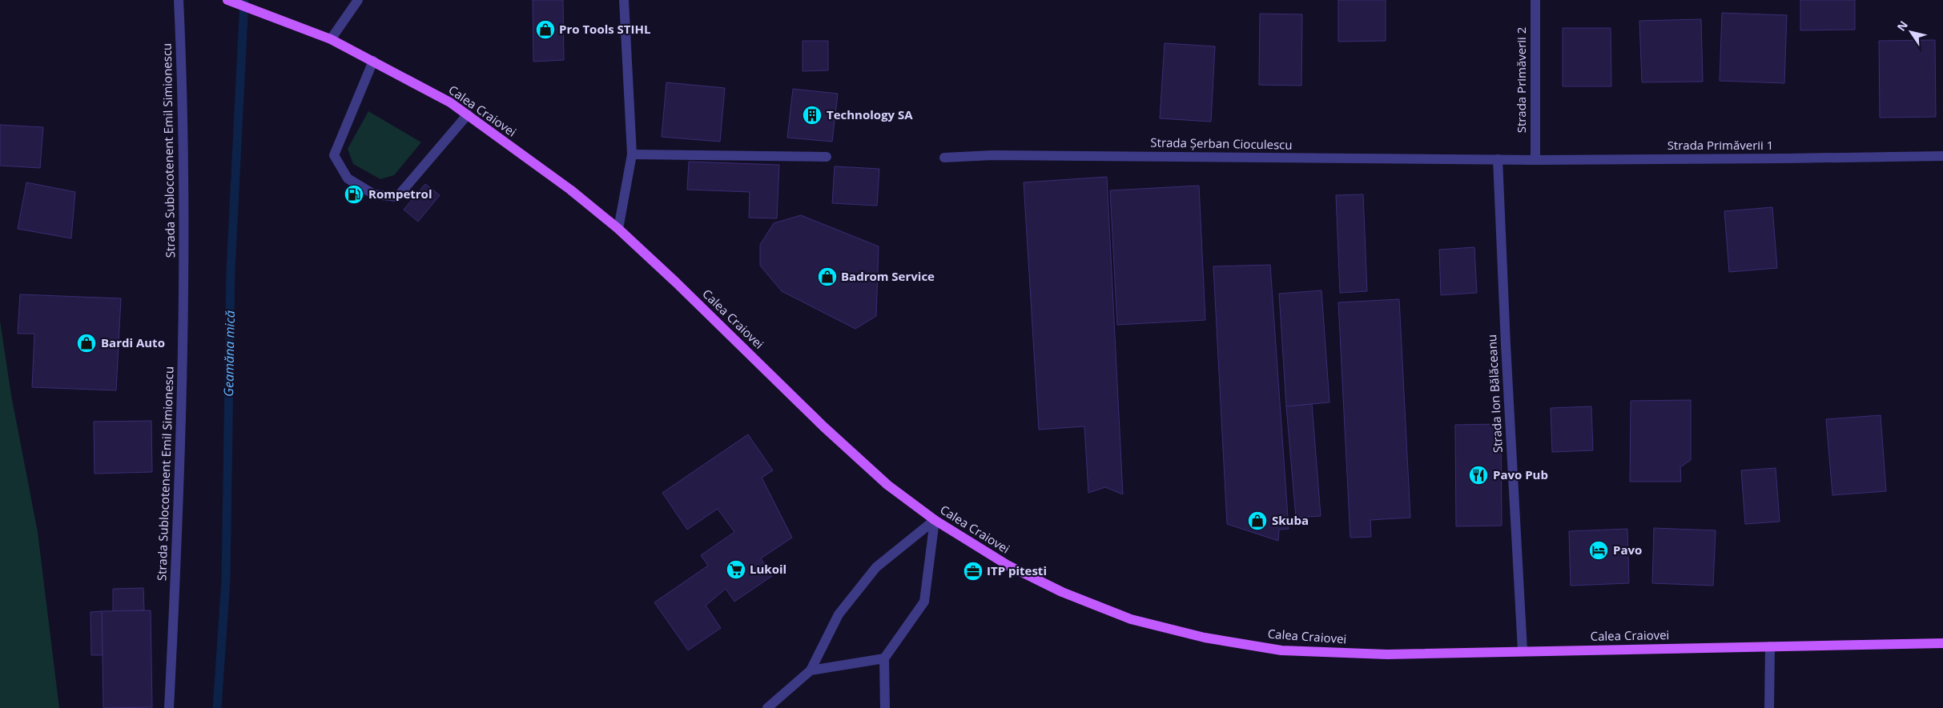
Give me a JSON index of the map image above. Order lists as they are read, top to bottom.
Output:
{
  "streets": {
    "main road": ["Calea Craiovei"],
    "street": [
      "Strada Primăverii 2",
      "Strada Șerban Cioculescu",
      "Strada Primăverii 1",
      "Strada Sublocotenent Emil Simionescu",
      "Strada Ion Bălăceanu"
    ]
  },
  "crossings": [
    ["Strada Primăverii 2", "Strada Primăverii 1"],
    ["Calea Craiovei", "Strada Ion Bălăceanu"],
    ["Strada Șerban Cioculescu", "Strada Primăverii 1"],
    ["Strada Șerban Cioculescu", "Strada Ion Bălăceanu"],
    ["Strada Primăverii 1", "Strada Ion Bălăceanu"]
  ],
  "water": ["Geamăna mică"],
  "places": {
    "shop": [
      "Pro Tools STIHL",
      "Badrom Service",
      "Bardi Auto",
      "Skuba"
    ],
    "building": ["Technology SA"],
    "fuel station": ["Rompetrol"],
    "restaurant": ["Pavo Pub"],
    "hotel": ["Pavo"],
    "supermarket": ["Lukoil"],
    "office": ["ITP pitesti"]
  },
  "north": "top left"
}
